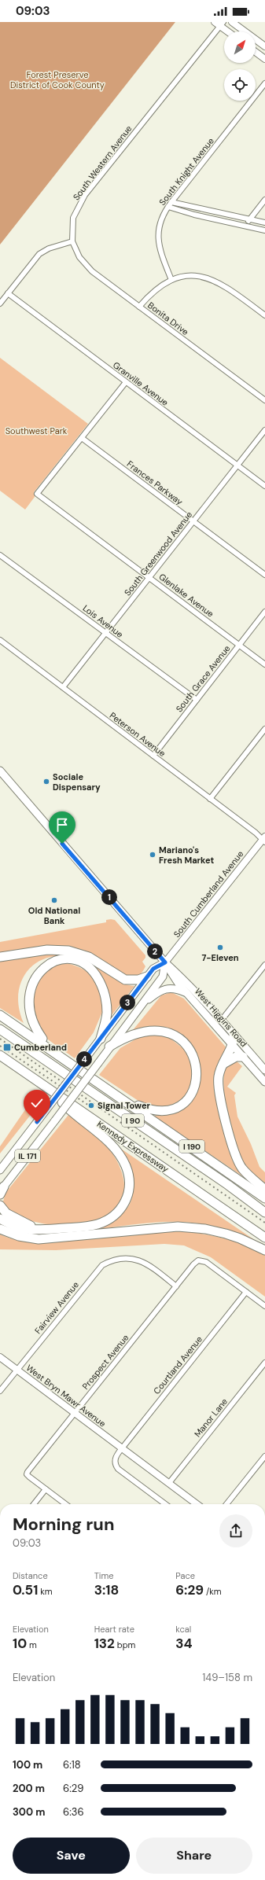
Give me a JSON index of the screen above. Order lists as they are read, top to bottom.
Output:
{
  "streets": {
    "highway": ["I 90", "Kennedy Expressway", "I 190"],
    "main road": ["West Higgins Road", "IL 171"],
    "street": [
      "South Western Avenue",
      "South Knight Avenue",
      "Bonita Drive",
      "Granville Avenue",
      "Frances Parkway",
      "South Greenwood Avenue",
      "Glenlake Avenue",
      "Lois Avenue",
      "South Grace Avenue",
      "Peterson Avenue",
      "South Cumberland Avenue",
      "Fairview Avenue",
      "Prospect Avenue",
      "Courtland Avenue",
      "West Bryn Mawr Avenue",
      "Manor Lane"
    ]
  },
  "crossings": [
    ["South Western Avenue", "Bonita Drive"],
    ["Granville Avenue", "South Greenwood Avenue"],
    ["Frances Parkway", "South Greenwood Avenue"],
    ["Frances Parkway", "Glenlake Avenue"],
    ["South Greenwood Avenue", "Glenlake Avenue"],
    ["South Greenwood Avenue", "Lois Avenue"],
    ["South Greenwood Avenue", "Peterson Avenue"],
    ["Glenlake Avenue", "South Grace Avenue"],
    ["Lois Avenue", "South Grace Avenue"],
    ["South Grace Avenue", "Peterson Avenue"],
    ["Peterson Avenue", "South Cumberland Avenue"],
    ["South Cumberland Avenue", "West Higgins Road"],
    ["South Cumberland Avenue", "IL 171"],
    ["West Higgins Road", "IL 171"],
    ["Fairview Avenue", "Prospect Avenue"],
    ["Fairview Avenue", "West Bryn Mawr Avenue"],
    ["Prospect Avenue", "Courtland Avenue"],
    ["Prospect Avenue", "West Bryn Mawr Avenue"],
    ["Courtland Avenue", "West Bryn Mawr Avenue"],
    ["West Bryn Mawr Avenue", "Manor Lane"]
  ],
  "parks": ["Forest Preserve District of Cook County", "Southwest Park"],
  "places": {
    "other": [
      "Sociale Dispensary",
      "Mariano's Fresh Market",
      "Old National Bank",
      "7-Eleven",
      "Signal Tower"
    ],
    "transit": ["Cumberland"]
  },
  "north": "top right",
  "page": {
    "status": "09:03",
    "pins": [
      "1",
      "2",
      "3",
      "4"
    ],
    "heading": ["Morning run", "09:03"],
    "stats": [
      ["Distance", "0.51 km"],
      ["Time", "3:18"],
      ["Pace", "6:29 /km"],
      ["Elevation", "10 m"],
      ["Heart rate", "132 bpm"],
      ["kcal", "34"]
    ],
    "chart": ["Elevation", "149–158 m"],
    "list": [
      {
        "name": "100 m",
        "note": "6:18"
      },
      {
        "name": "200 m",
        "note": "6:29"
      },
      {
        "name": "300 m",
        "note": "6:36"
      }
    ],
    "buttons": ["Save", "Share"]
  }
}
